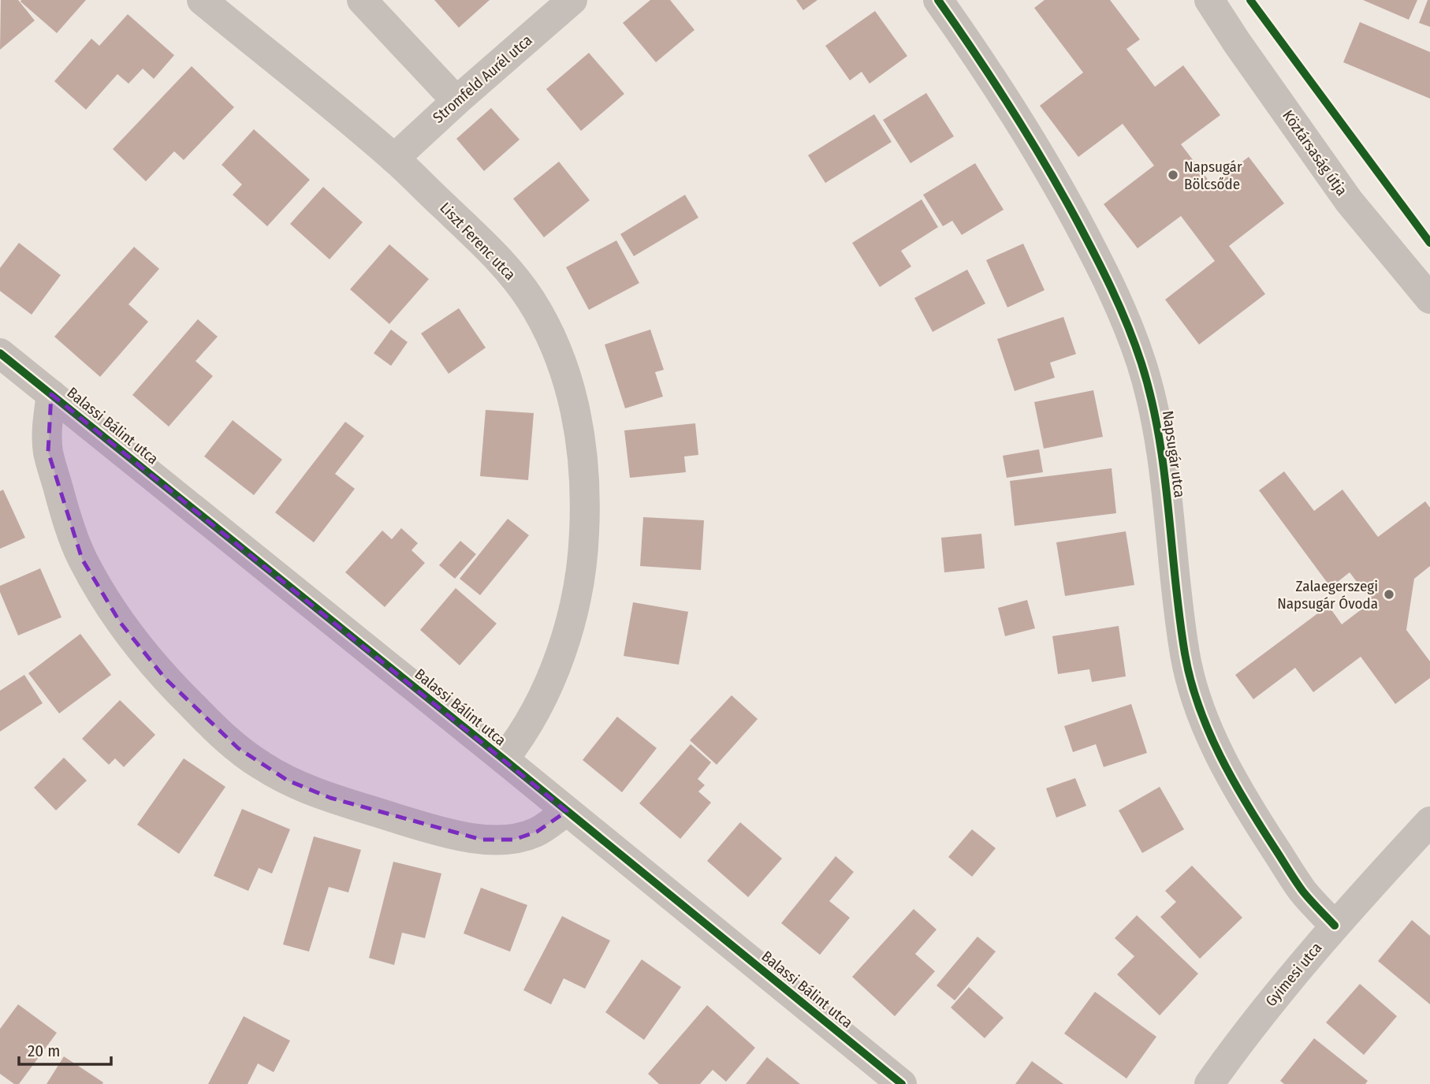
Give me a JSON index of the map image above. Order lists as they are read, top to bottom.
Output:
{
  "streets": {
    "street": [
      "Stromfeld Aurél utca",
      "Köztársaság útja",
      "Liszt Ferenc utca",
      "Balassi Bálint utca",
      "Napsugár utca",
      "Gyimesi utca"
    ]
  },
  "crossings": [
    ["Stromfeld Aurél utca", "Liszt Ferenc utca"],
    ["Liszt Ferenc utca", "Balassi Bálint utca"],
    ["Napsugár utca", "Gyimesi utca"]
  ],
  "places": ["Napsugár Bölcsőde", "Zalaegerszegi Napsugár Óvoda"],
  "scale_bar": "20 m"
}
